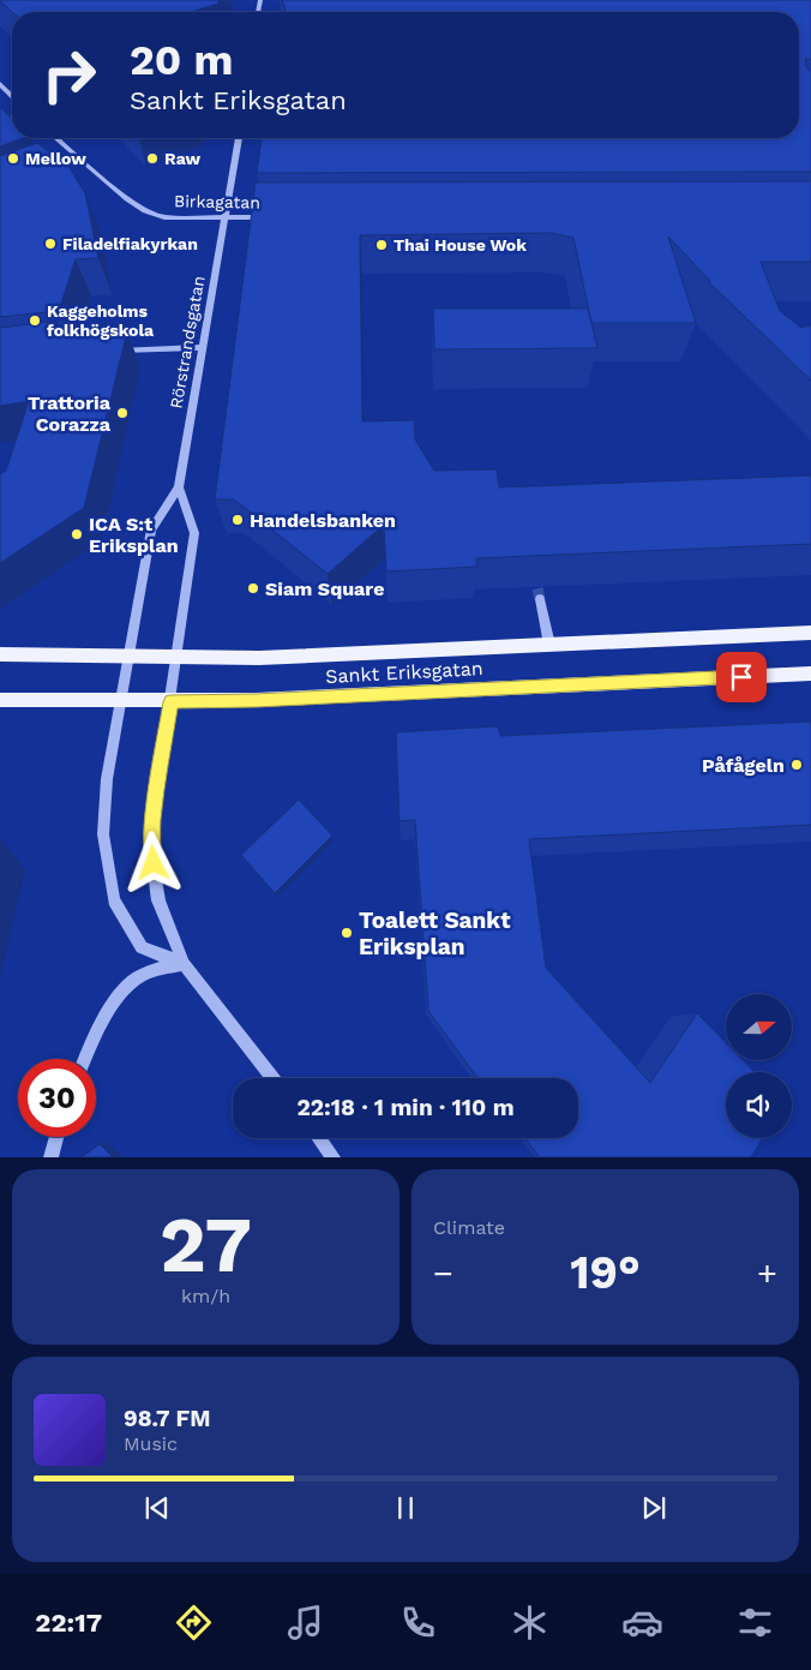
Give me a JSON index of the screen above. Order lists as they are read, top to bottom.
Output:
{
  "streets": {
    "main road": ["Sankt Eriksgatan"],
    "street": ["Birkagatan", "Rörstrandsgatan"]
  },
  "crossings": [
    ["Birkagatan", "Rörstrandsgatan"],
    ["Rörstrandsgatan", "Sankt Eriksgatan"]
  ],
  "places": [
    "Mellow",
    "Raw",
    "Filadelfiakyrkan",
    "Thai House Wok",
    "Kaggeholms folkhögskola",
    "Trattoria Corazza",
    "Handelsbanken",
    "ICA S:t Eriksplan",
    "Siam Square",
    "Påfågeln",
    "Toalett Sankt Eriksplan"
  ],
  "north": "right",
  "page": {
    "turn": ["20 m", "Sankt Eriksgatan"],
    "limit": "30",
    "trip": "22:18 · 1 min · 110 m",
    "tile": [
      ["27", "km/h"],
      "Climate"
    ],
    "heat": ["−", "19°", "+"],
    "song": ["98.7 FM", "Music"],
    "tabs": "22:17"
  }
}
